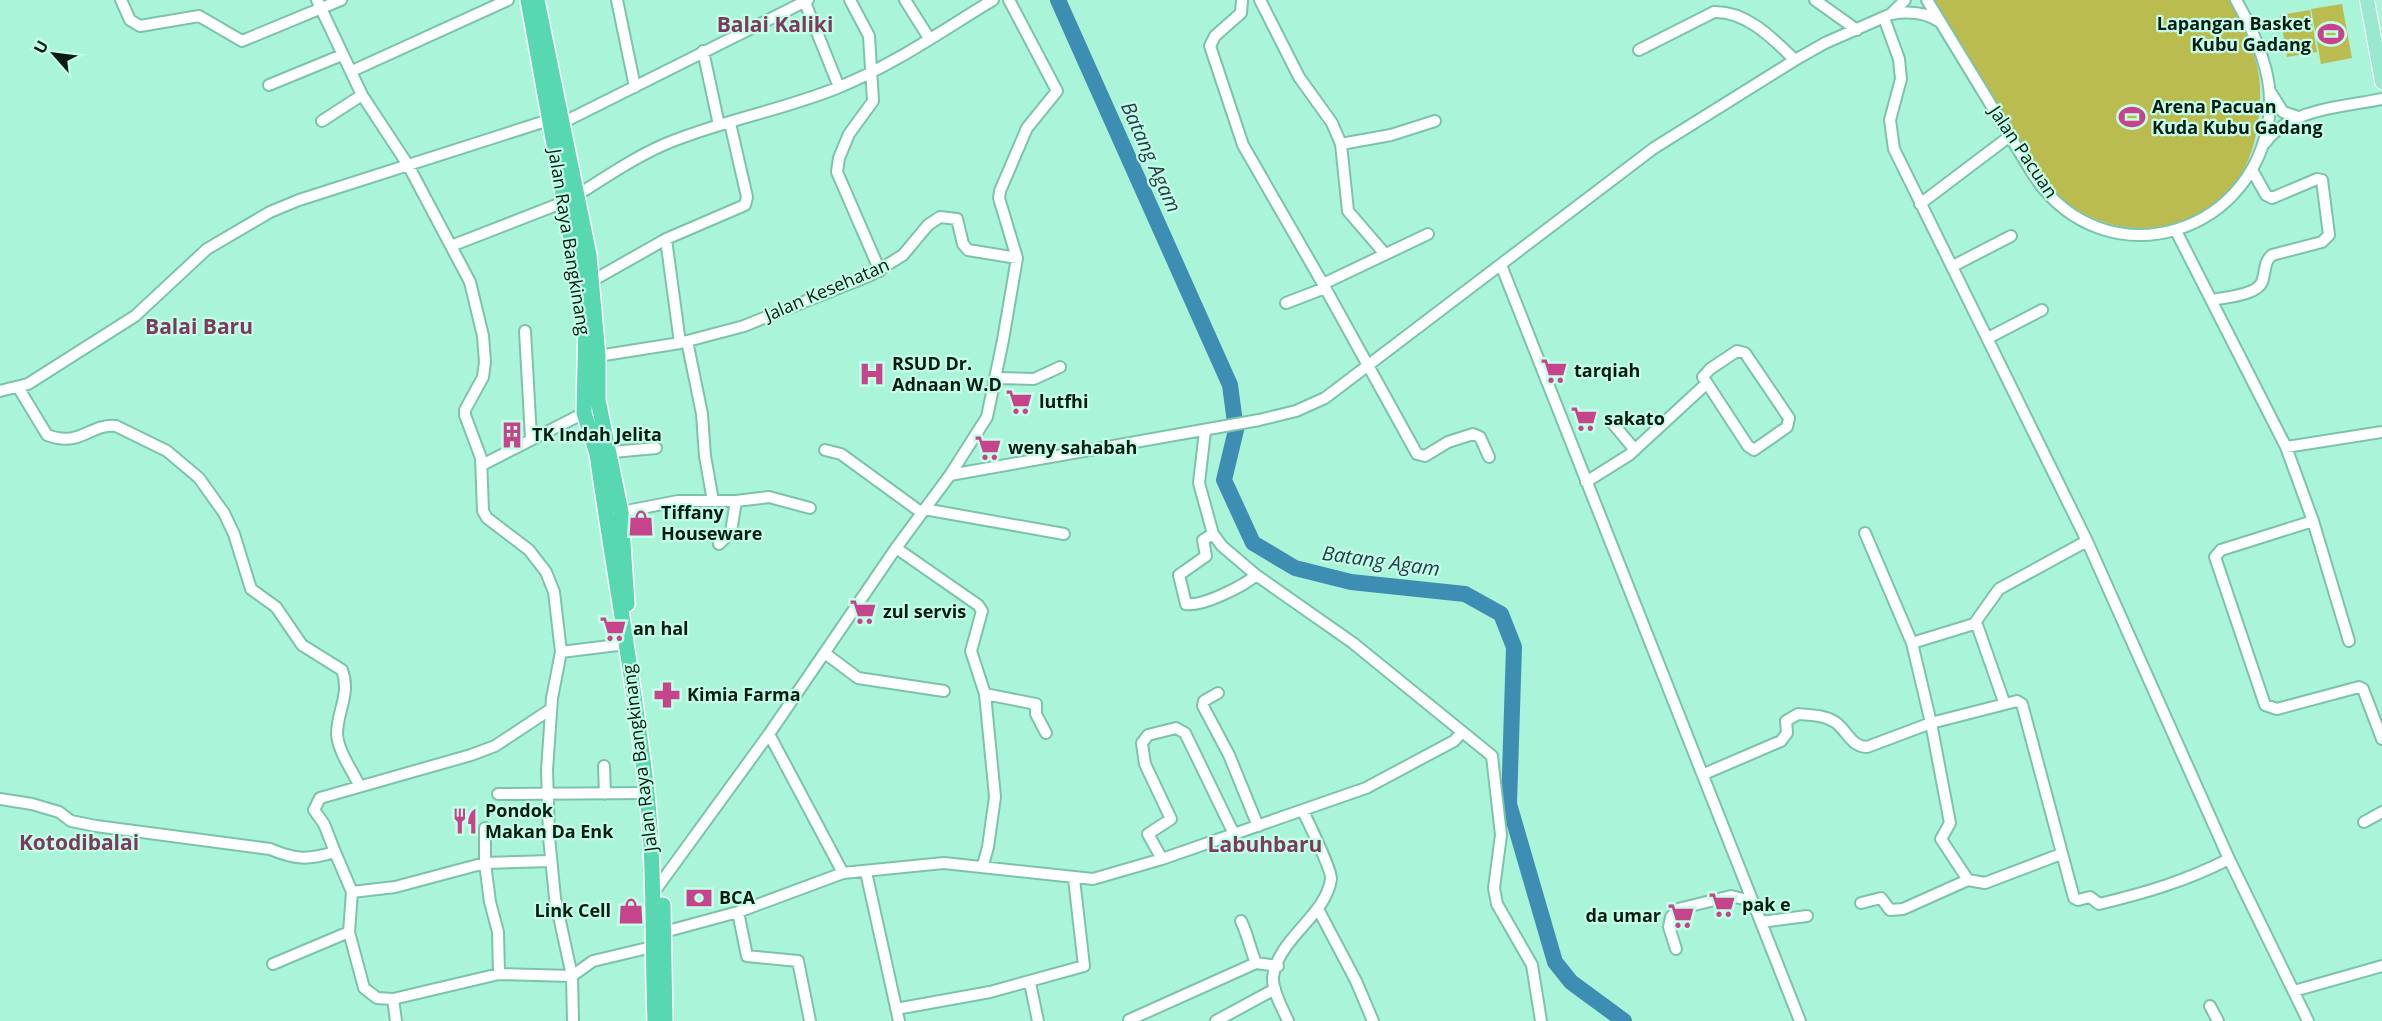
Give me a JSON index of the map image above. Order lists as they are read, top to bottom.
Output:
{
  "streets": {
    "highway": ["Jalan Raya Bangkinang"],
    "street": ["Jalan Pacuan", "Jalan Kesehatan"]
  },
  "crossings": [
    ["Jalan Raya Bangkinang", "Jalan Kesehatan"]
  ],
  "districts": [
    "Balai Kaliki",
    "Balai Baru",
    "Kotodibalai",
    "Labuhbaru"
  ],
  "water": ["Batang Agam"],
  "places": {
    "sports": ["Lapangan Basket Kubu Gadang", "Arena Pacuan Kuda Kubu Gadang"],
    "supermarket": [
      "tarqiah",
      "lutfhi",
      "sakato",
      "weny sahabah",
      "zul servis",
      "an hal",
      "pak e",
      "da umar"
    ],
    "hospital": ["RSUD Dr. Adnaan W.D"],
    "building": ["TK Indah Jelita"],
    "shop": ["Tiffany Houseware", "Link Cell"],
    "pharmacy": ["Kimia Farma"],
    "restaurant": ["Pondok Makan Da Enk"],
    "bank": ["BCA"]
  },
  "north": "top left"
}
